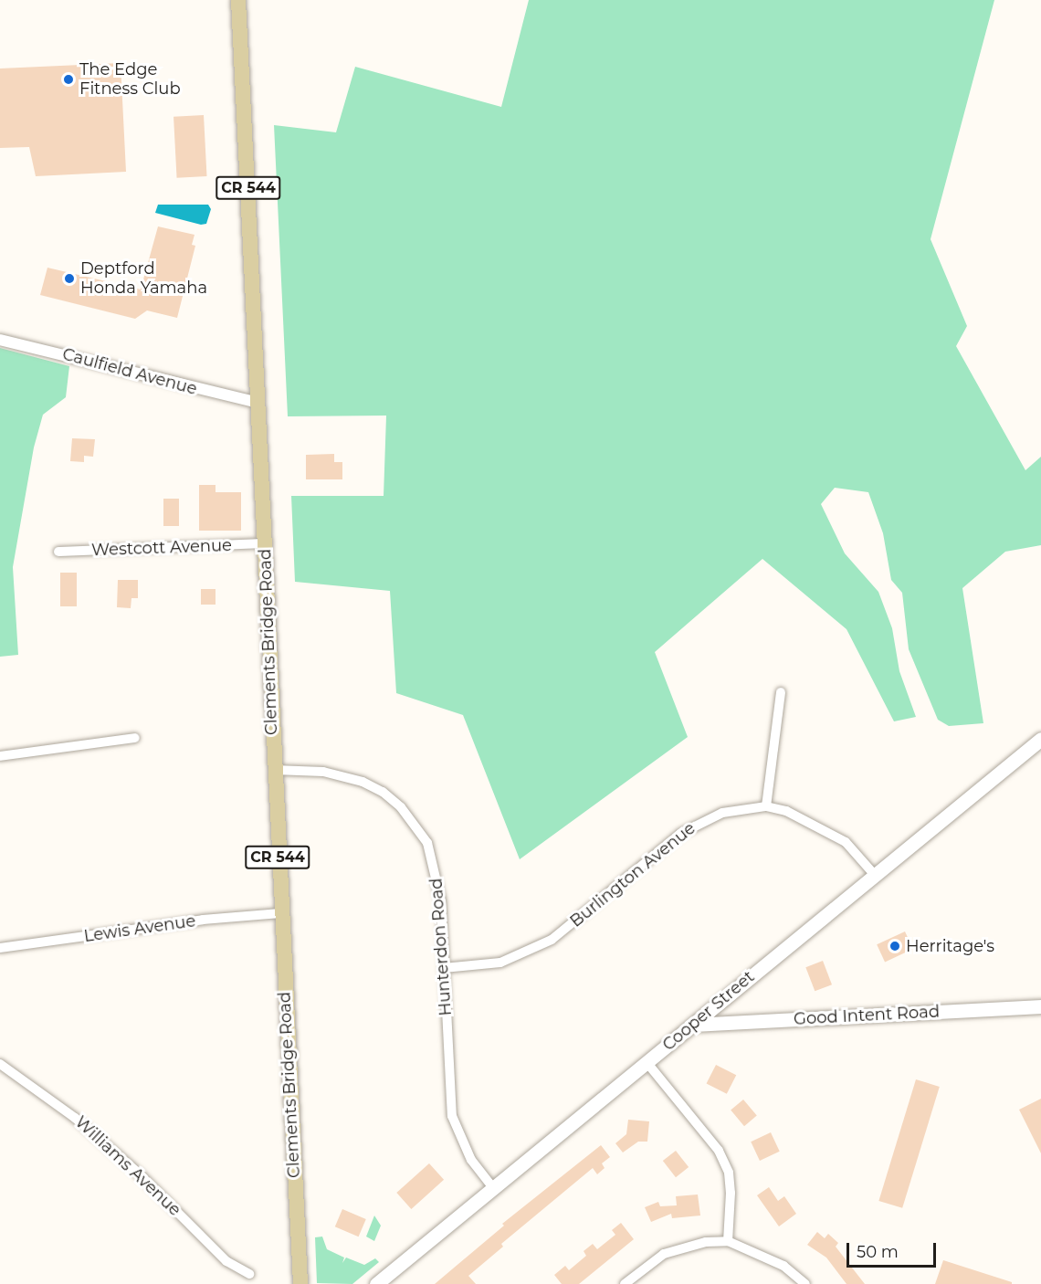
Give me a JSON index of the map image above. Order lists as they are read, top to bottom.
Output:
{
  "streets": {
    "main road": [
      "CR 544",
      "Clements Bridge Road",
      "Cooper Street",
      "Good Intent Road"
    ],
    "street": [
      "Caulfield Avenue",
      "Westcott Avenue",
      "Burlington Avenue",
      "Lewis Avenue",
      "Hunterdon Road",
      "Williams Avenue"
    ]
  },
  "crossings": [
    ["Caulfield Avenue", "Clements Bridge Road"],
    ["Westcott Avenue", "Clements Bridge Road"],
    ["Clements Bridge Road", "Lewis Avenue"],
    ["Clements Bridge Road", "Hunterdon Road"],
    ["Burlington Avenue", "Hunterdon Road"],
    ["Burlington Avenue", "Cooper Street"],
    ["Hunterdon Road", "Cooper Street"],
    ["Cooper Street", "Good Intent Road"]
  ],
  "places": ["The Edge Fitness Club", "Deptford Honda Yamaha", "Herritage's"],
  "scale_bar": "50 m"
}
